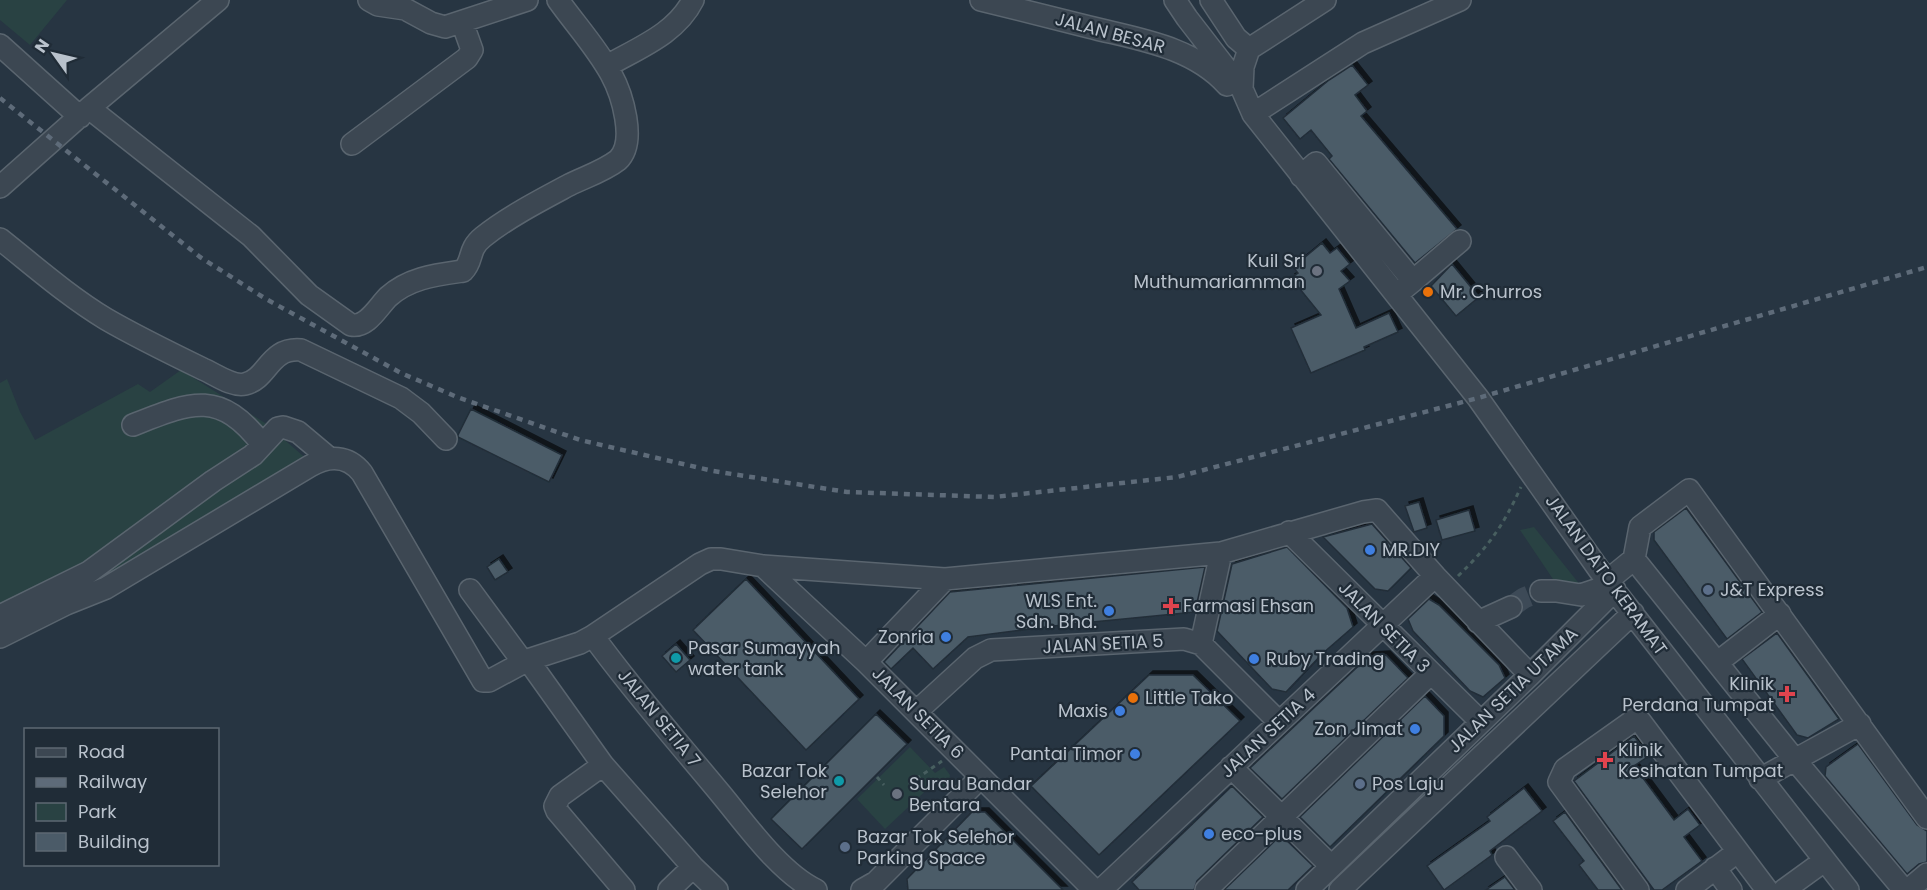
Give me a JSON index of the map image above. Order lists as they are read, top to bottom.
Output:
{
  "streets": {
    "street": [
      "JALAN BESAR",
      "JALAN DATO KERAMAT",
      "JALAN SETIA 3",
      "JALAN SETIA 5",
      "JALAN SETIA UTAMA",
      "JALAN SETIA 6",
      "JALAN SETIA 7",
      "JALAN SETIA 4"
    ]
  },
  "crossings": [
    ["JALAN BESAR", "JALAN DATO KERAMAT"],
    ["JALAN DATO KERAMAT", "JALAN SETIA UTAMA"],
    ["JALAN SETIA 3", "JALAN SETIA UTAMA"],
    ["JALAN SETIA 3", "JALAN SETIA 4"],
    ["JALAN SETIA 5", "JALAN SETIA 6"]
  ],
  "places": {
    "other": [
      "Kuil Sri Muthumariamman",
      "Mr. Churros",
      "MR.DIY",
      "J&T Express",
      "WLS Ent. Sdn. Bhd.",
      "Zonria",
      "Pasar Sumayyah water tank",
      "Ruby Trading",
      "Little Tako",
      "Maxis",
      "Zon Jimat",
      "Pantai Timor",
      "Bazar Tok Selehor",
      "Pos Laju",
      "Surau Bandar Bentara",
      "eco-plus",
      "Bazar Tok Selehor Parking Space"
    ],
    "health": ["Farmasi Ehsan", "Klinik Perdana Tumpat", "Klinik Kesihatan Tumpat"]
  },
  "legend": [
    "Road",
    "Railway",
    "Park",
    "Building"
  ],
  "north": "top left"
}
